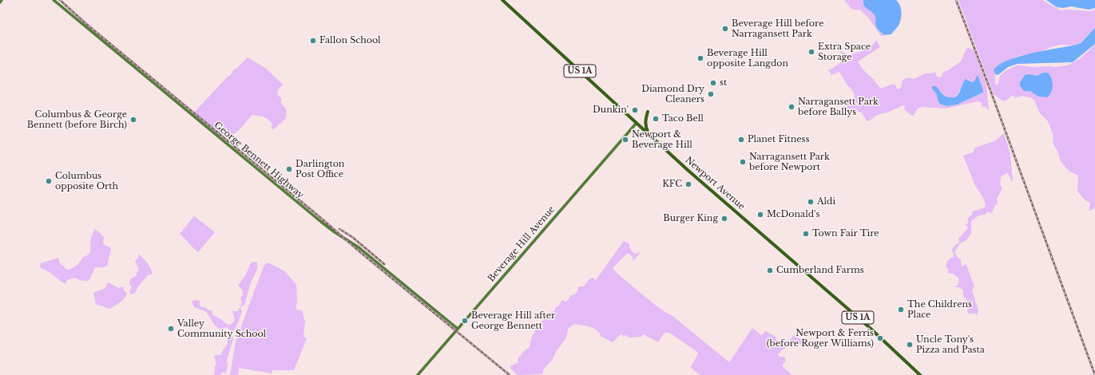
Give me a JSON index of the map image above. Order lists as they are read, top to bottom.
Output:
{
  "streets": {
    "main road": [
      "US 1A",
      "George Bennett Highway",
      "Newport Avenue",
      "Beverage Hill Avenue"
    ]
  },
  "crossings": [
    ["George Bennett Highway", "Beverage Hill Avenue"],
    ["Newport Avenue", "Beverage Hill Avenue"]
  ],
  "places": [
    "Beverage Hill before Narragansett Park",
    "Fallon School",
    "Extra Space Storage",
    "Beverage Hill opposite Langdon",
    "st",
    "Diamond Dry Cleaners",
    "Narragansett Park before Ballys",
    "Dunkin'",
    "Taco Bell",
    "Columbus & George Bennett (before Birch)",
    "Newport & Beverage Hill",
    "Planet Fitness",
    "Narragansett Park before Newport",
    "Darlington Post Office",
    "Columbus opposite Orth",
    "KFC",
    "Aldi",
    "McDonald's",
    "Burger King",
    "Town Fair Tire",
    "Cumberland Farms",
    "The Childrens Place",
    "Beverage Hill after George Bennett",
    "Valley Community School",
    "Newport & Ferris (before Roger Williams)",
    "Uncle Tony's Pizza and Pasta"
  ]
}
